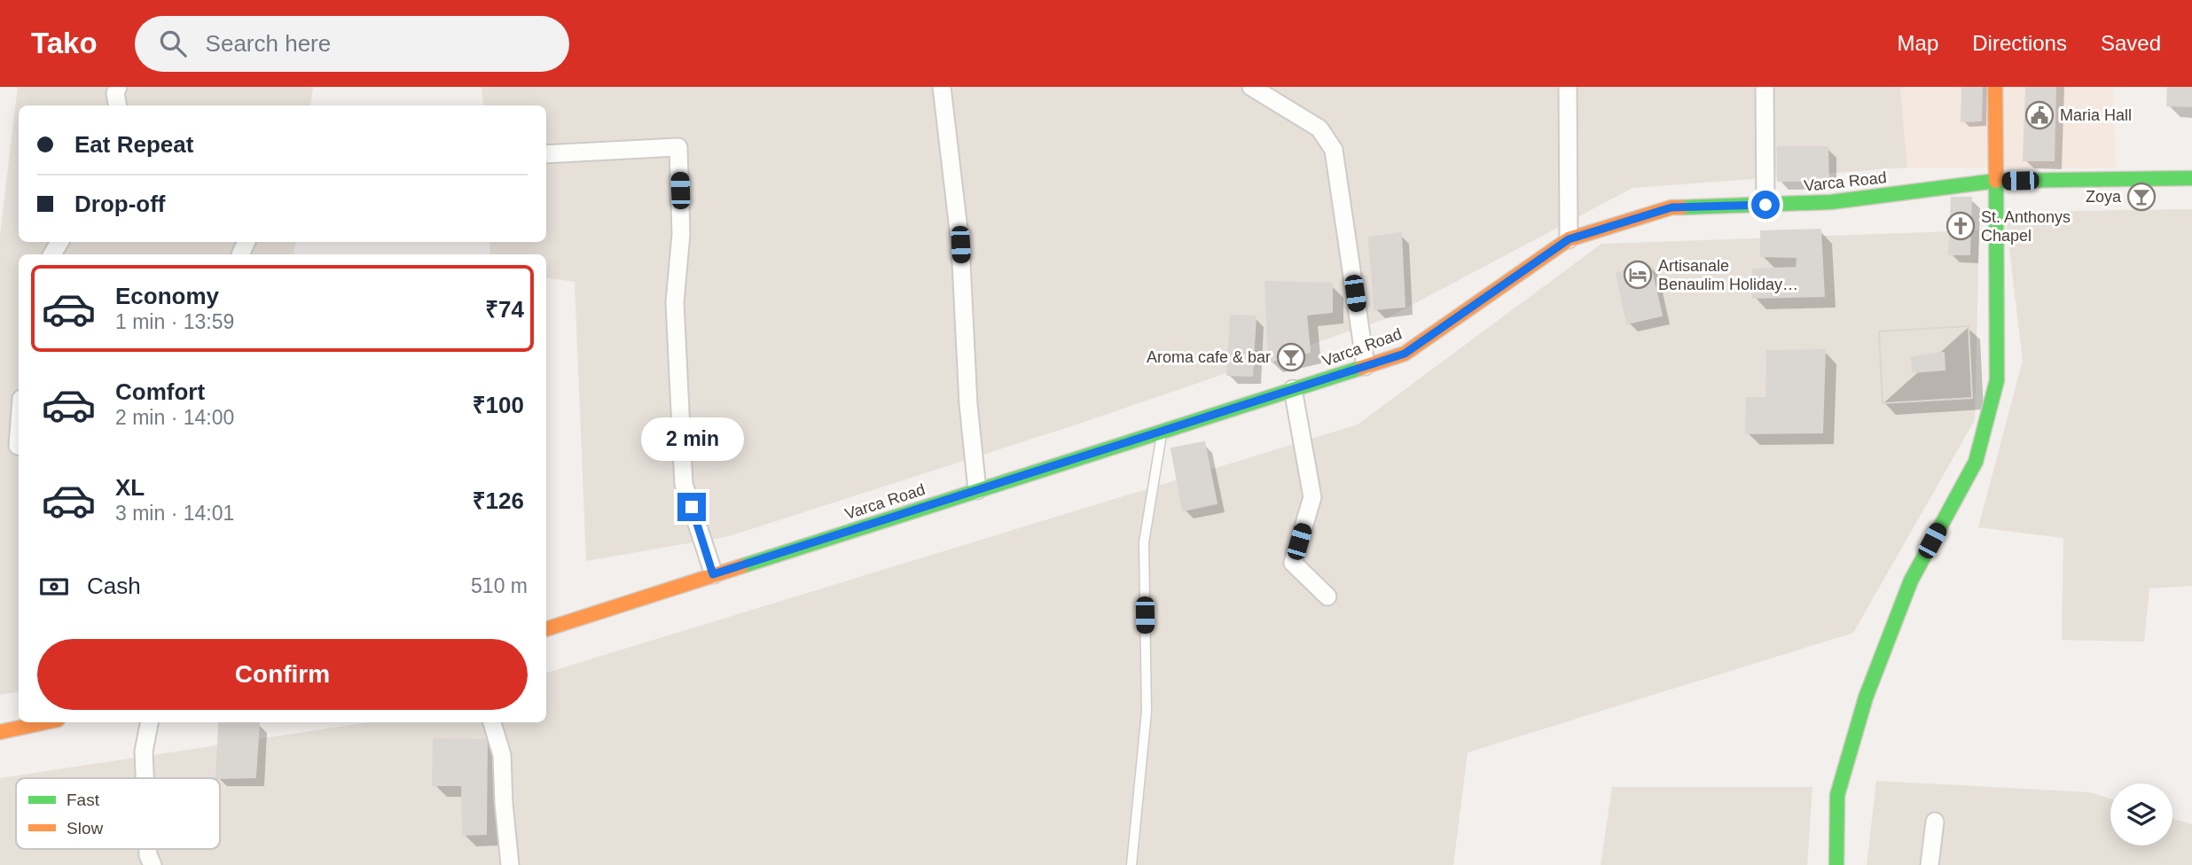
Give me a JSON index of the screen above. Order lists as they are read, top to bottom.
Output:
{
  "streets": {
    "main road": ["Varca Road"]
  },
  "places": {
    "public building": ["Maria Hall"],
    "bar": ["Zoya", "Aroma cafe & bar"],
    "church": ["St. Anthonys Chapel"],
    "hotel": ["Artisanale Benaulim Holiday…"]
  },
  "legend": ["Fast", "Slow"],
  "page": {
    "header": "Tako",
    "search": "Search here",
    "nav": ["Map", "Directions", "Saved"],
    "banner": ["Eat Repeat", "Drop-off"],
    "list": [
      {
        "name": "Economy",
        "note": "1 min · 13:59",
        "value": "₹74"
      },
      {
        "name": "Comfort",
        "note": "2 min · 14:00",
        "value": "₹100"
      },
      {
        "name": "XL",
        "note": "3 min · 14:01",
        "value": "₹126"
      }
    ],
    "bubble": "2 min",
    "pay": ["Cash", "510 m"],
    "buttons": "Confirm"
  }
}
